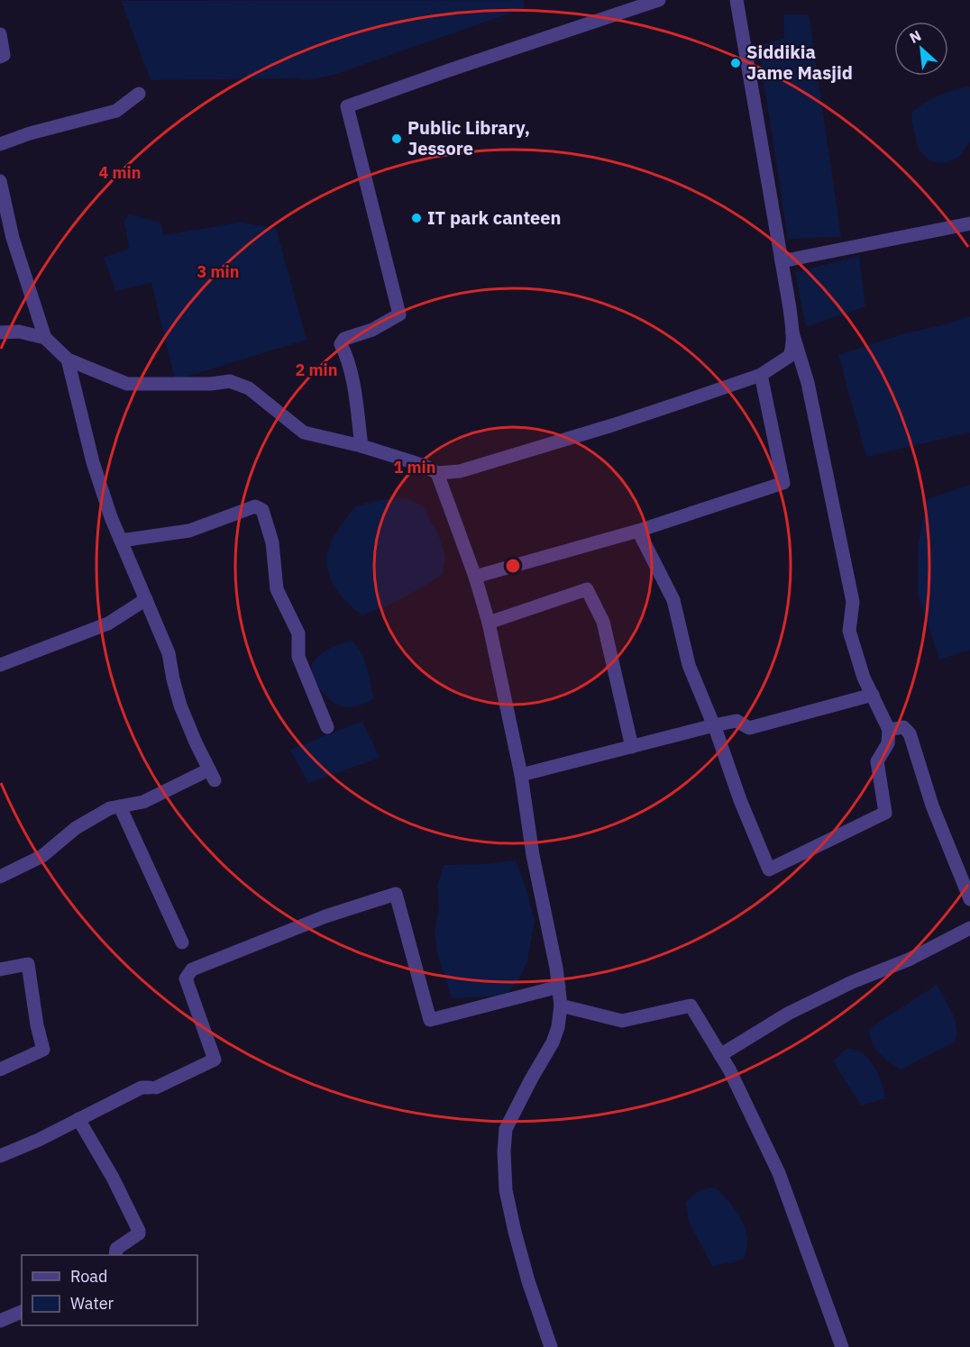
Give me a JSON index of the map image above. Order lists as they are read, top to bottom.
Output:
{
  "places": ["Siddikia Jame Masjid", "Public Library, Jessore", "IT park canteen"],
  "legend": ["Road", "Water"],
  "north": "top left",
  "rings": [
    "4 min",
    "3 min",
    "2 min",
    "1 min"
  ]
}
